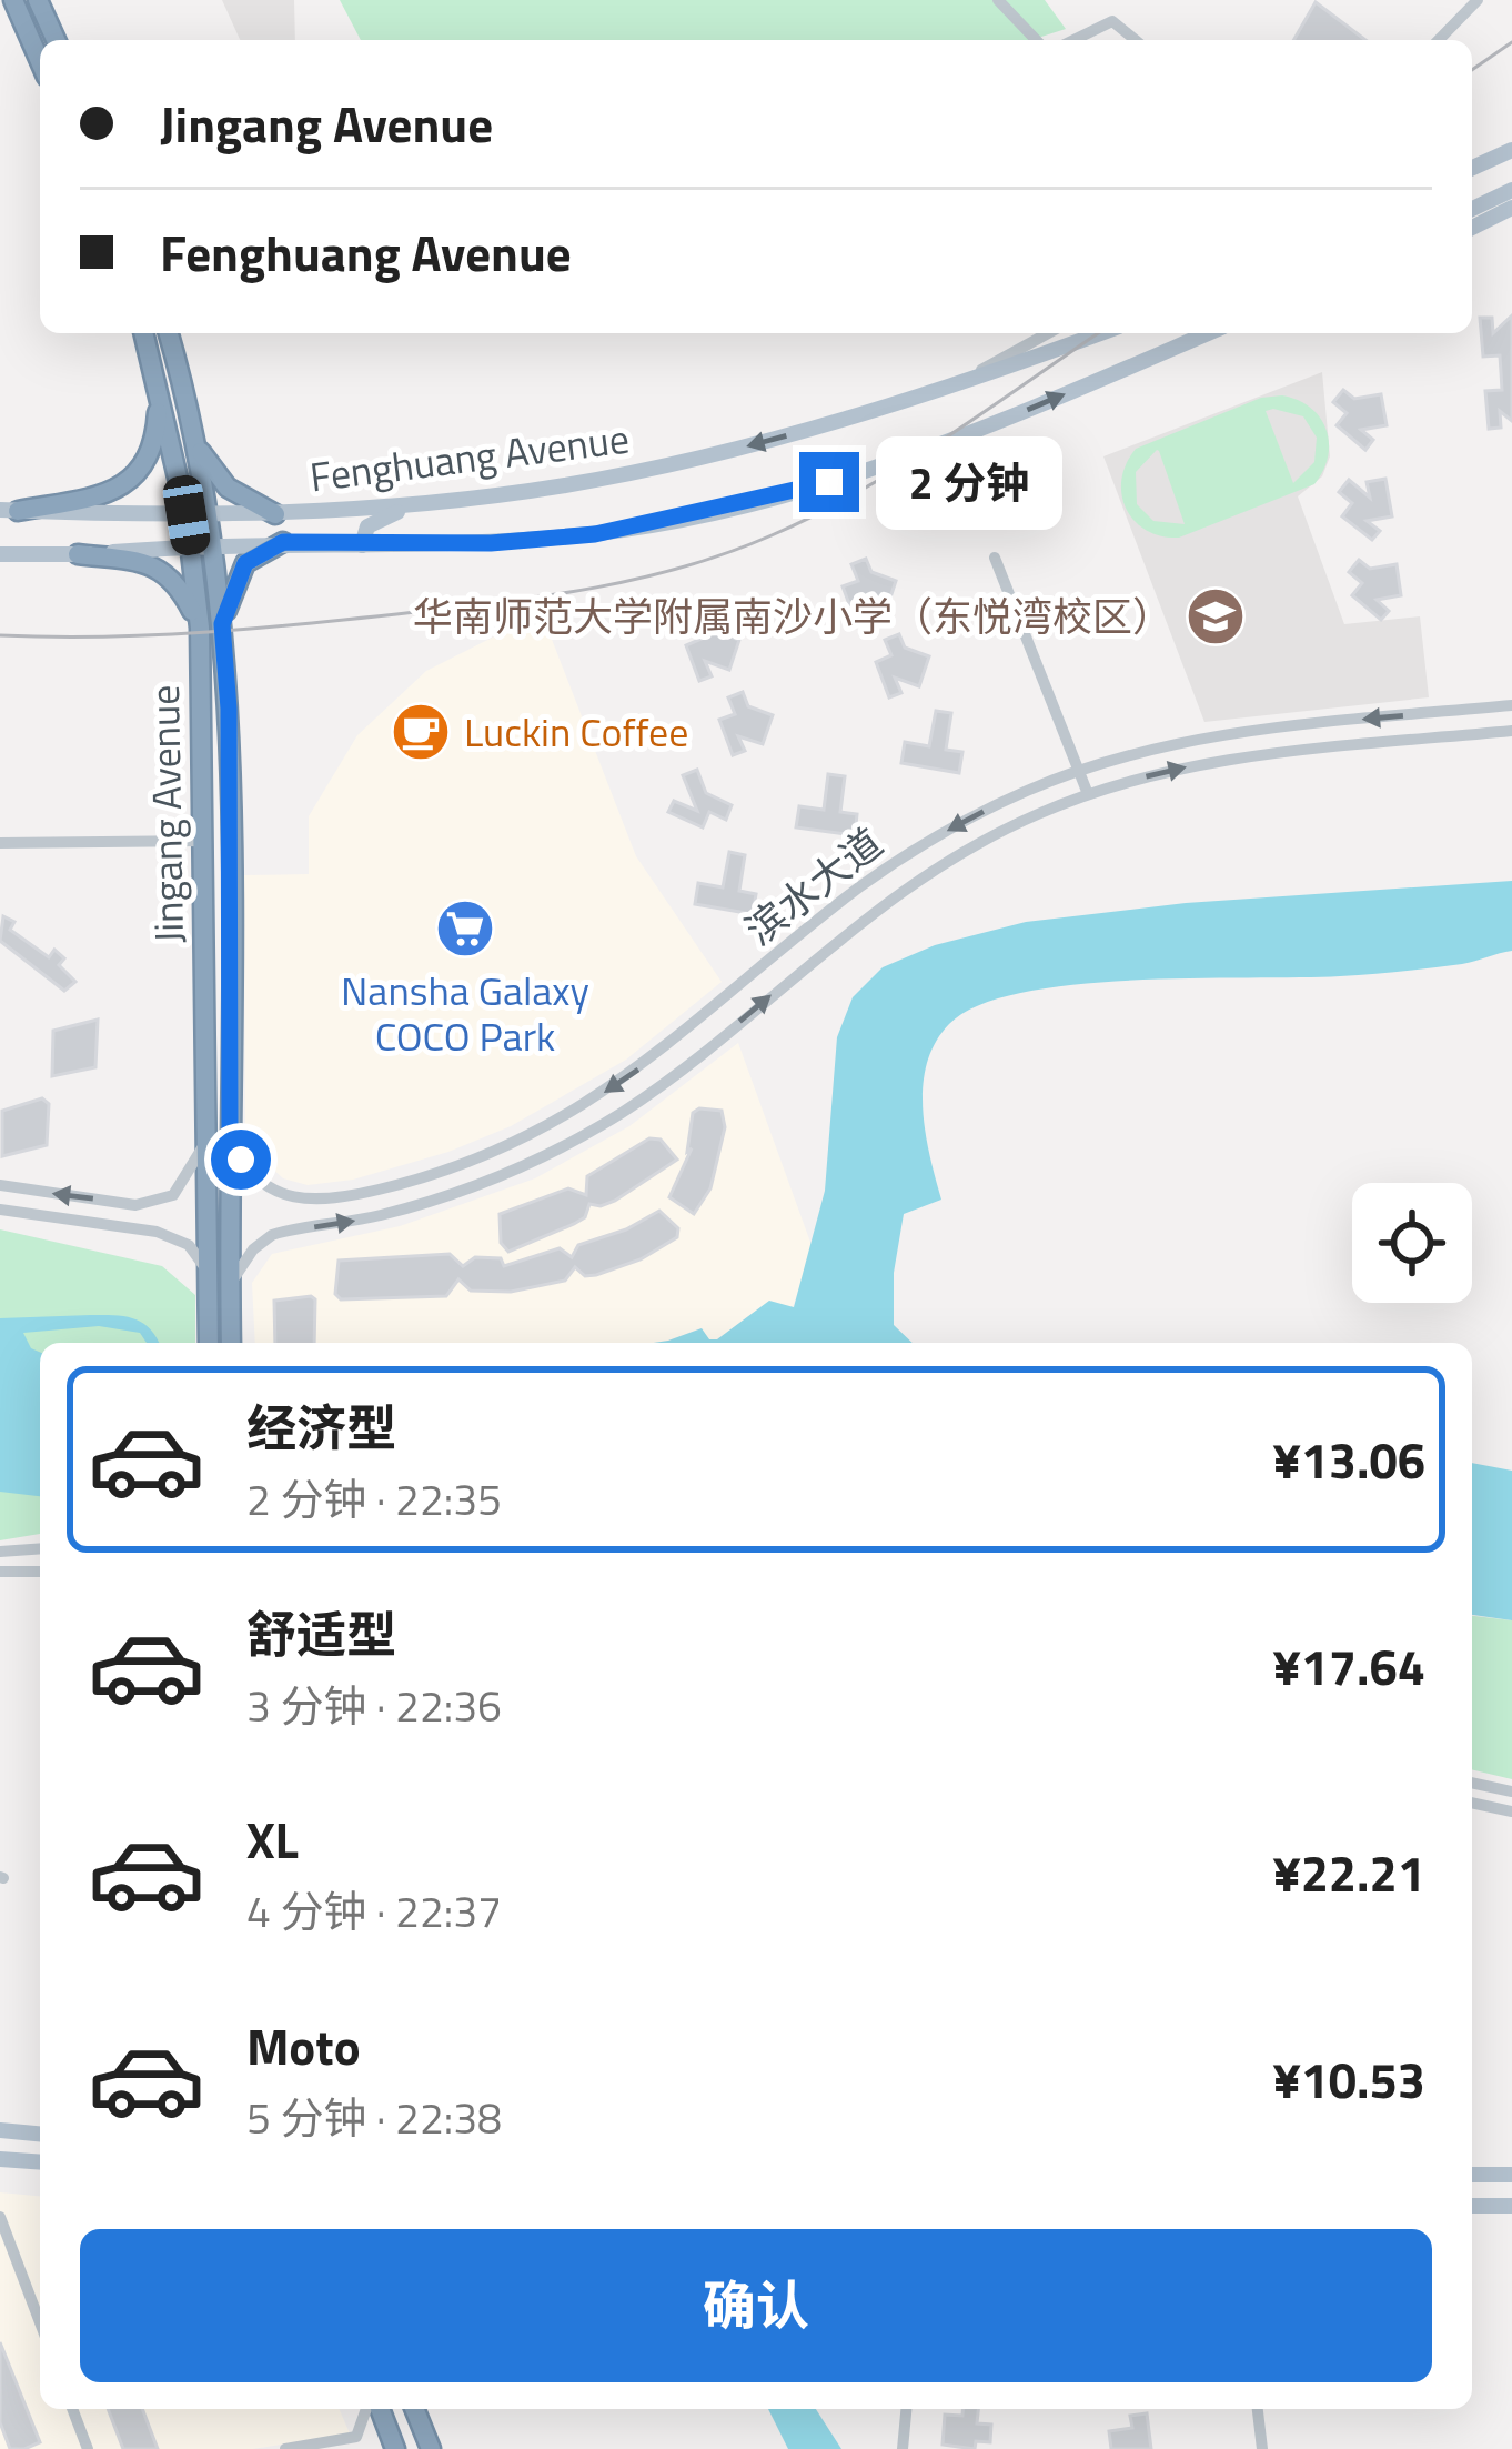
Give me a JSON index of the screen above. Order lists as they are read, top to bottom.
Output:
{
  "streets": {
    "highway": ["Jingang Avenue"],
    "main road": ["Fenghuang Avenue"],
    "street": ["滨水大道"]
  },
  "crossings": [
    ["Fenghuang Avenue", "Jingang Avenue"],
    ["Jingang Avenue", "滨水大道"]
  ],
  "places": {
    "school or university": ["华南师范大学附属南沙小学（东悦湾校区）"],
    "cafe": ["Luckin Coffee"],
    "supermarket": ["Nansha Galaxy COCO Park"]
  },
  "page": {
    "banner": ["Jingang Avenue", "Fenghuang Avenue"],
    "bubble": "2 分钟",
    "list": [
      {
        "name": "经济型",
        "note": "2 分钟 · 22:35",
        "value": "¥13.06"
      },
      {
        "name": "舒适型",
        "note": "3 分钟 · 22:36",
        "value": "¥17.64"
      },
      {
        "name": "XL",
        "note": "4 分钟 · 22:37",
        "value": "¥22.21"
      },
      {
        "name": "Moto",
        "note": "5 分钟 · 22:38",
        "value": "¥10.53"
      }
    ],
    "buttons": "确认"
  }
}
